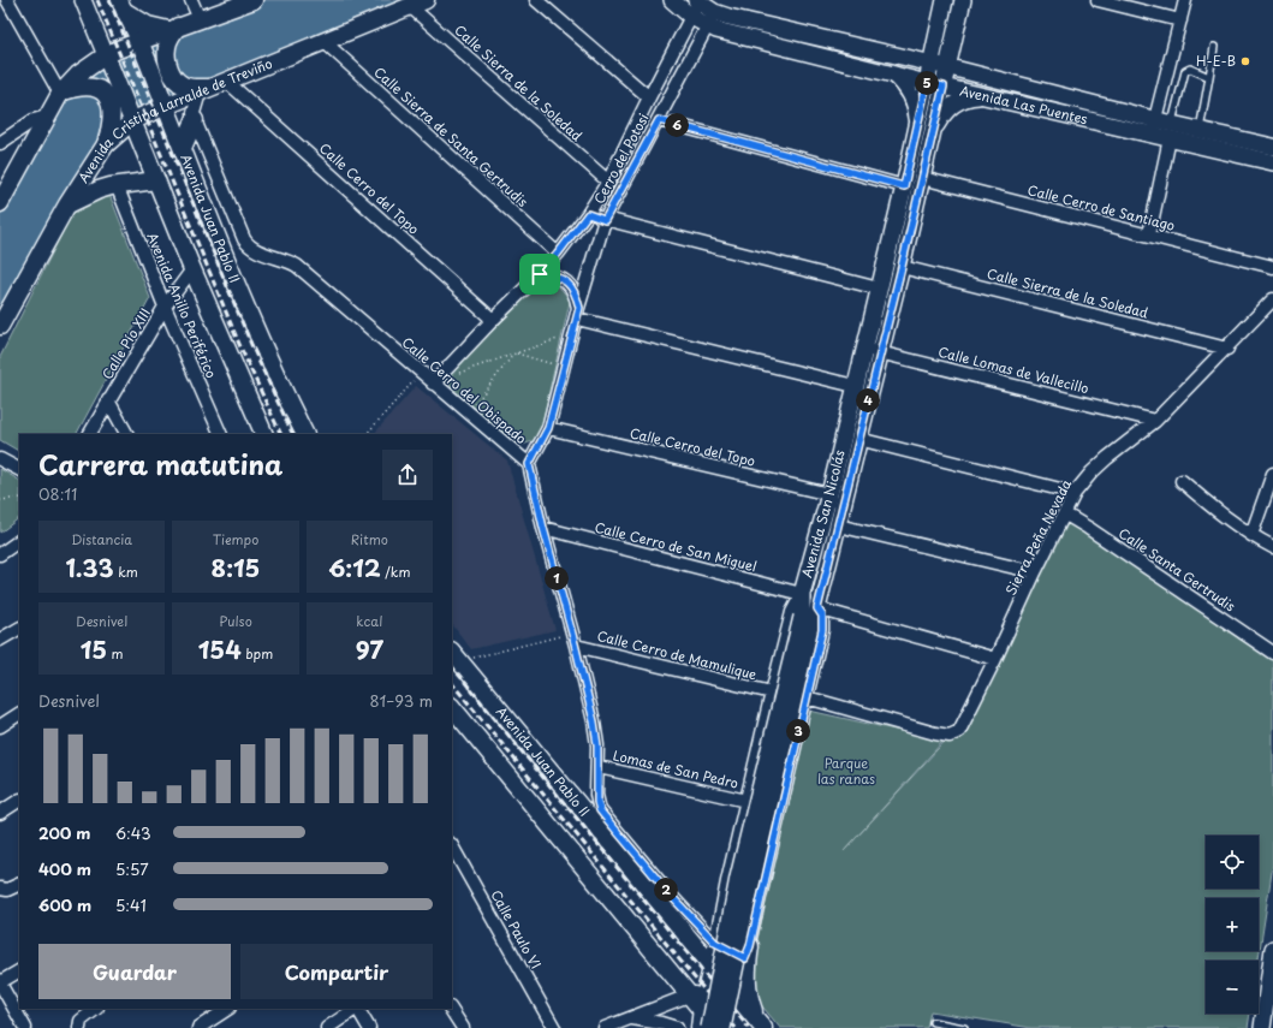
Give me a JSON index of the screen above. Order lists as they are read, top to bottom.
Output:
{
  "streets": {
    "main road": ["Avenida Cristina Larralde de Treviño", "Avenida Juan Pablo II"],
    "street": [
      "Calle Sierra de la Soledad",
      "Avenida Las Puentes",
      "Calle Sierra de Santa Gertrudis",
      "Cerro del Potosi",
      "Calle Cerro del Topo",
      "Calle Cerro de Santiago",
      "Avenida Anillo Periférico",
      "Calle Pío XIII",
      "Calle Lomas de Vallecillo",
      "Calle Cerro del Obispado",
      "Avenida San Nicolás",
      "Sierra Peña Nevada",
      "Calle Cerro de San Miguel",
      "Calle Santa Gertrudis",
      "Calle Cerro de Mamulique",
      "Lomas de San Pedro",
      "Calle Paulo VI"
    ]
  },
  "crossings": [
    ["Calle Sierra de la Soledad", "Avenida Cristina Larralde de Treviño"],
    ["Calle Sierra de la Soledad", "Cerro del Potosi"],
    ["Calle Sierra de la Soledad", "Avenida San Nicolás"],
    ["Calle Sierra de la Soledad", "Sierra Peña Nevada"],
    ["Avenida Las Puentes", "Cerro del Potosi"],
    ["Avenida Las Puentes", "Avenida San Nicolás"],
    ["Avenida Cristina Larralde de Treviño", "Calle Sierra de Santa Gertrudis"],
    ["Avenida Cristina Larralde de Treviño", "Calle Cerro del Topo"],
    ["Avenida Cristina Larralde de Treviño", "Avenida Juan Pablo II"],
    ["Calle Sierra de Santa Gertrudis", "Cerro del Potosi"],
    ["Cerro del Potosi", "Calle Cerro del Topo"],
    ["Cerro del Potosi", "Calle Cerro del Obispado"],
    ["Calle Cerro del Topo", "Avenida San Nicolás"],
    ["Calle Cerro de Santiago", "Avenida San Nicolás"],
    ["Avenida Anillo Periférico", "Calle Pío XIII"],
    ["Calle Lomas de Vallecillo", "Avenida San Nicolás"],
    ["Calle Lomas de Vallecillo", "Sierra Peña Nevada"],
    ["Calle Cerro del Obispado", "Calle Cerro de San Miguel"],
    ["Calle Cerro del Obispado", "Calle Cerro de Mamulique"],
    ["Calle Cerro del Obispado", "Lomas de San Pedro"],
    ["Avenida San Nicolás", "Calle Cerro de San Miguel"],
    ["Sierra Peña Nevada", "Calle Santa Gertrudis"]
  ],
  "parks": ["Parque las ranas"],
  "places": ["H-E-B"],
  "page": {
    "pins": [
      "5",
      "6",
      "4",
      "1",
      "3",
      "2"
    ],
    "heading": ["Carrera matutina", "08:11"],
    "stats": [
      ["Distancia", "1.33 km"],
      ["Tiempo", "8:15"],
      ["Ritmo", "6:12 /km"],
      ["Desnivel", "15 m"],
      ["Pulso", "154 bpm"],
      ["kcal", "97"]
    ],
    "chart": ["Desnivel", "81–93 m"],
    "list": [
      {
        "name": "200 m",
        "note": "6:43"
      },
      {
        "name": "400 m",
        "note": "5:57"
      },
      {
        "name": "600 m",
        "note": "5:41"
      }
    ],
    "map_buttons": ["+", "−"],
    "buttons": ["Guardar", "Compartir"]
  }
}
